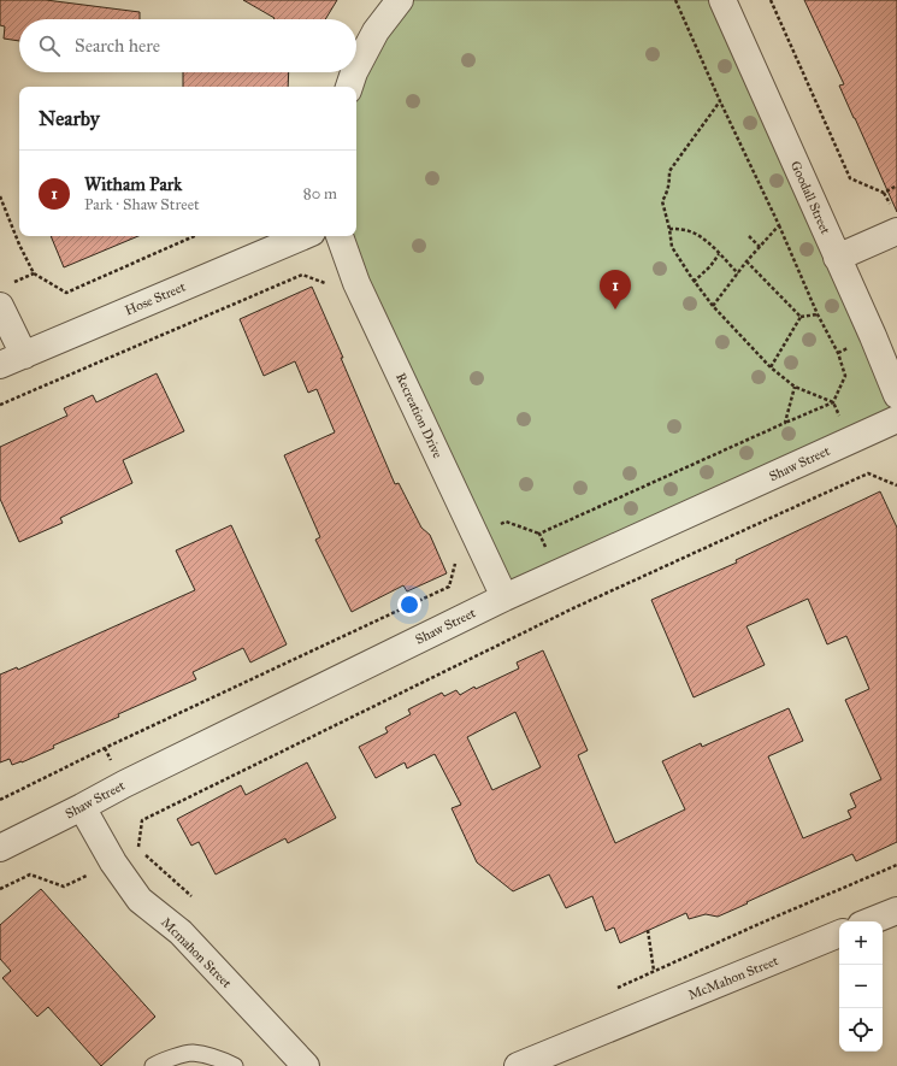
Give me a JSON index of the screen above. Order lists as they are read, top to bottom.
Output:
{
  "streets": {
    "street": [
      "Goodall Street",
      "Hose Street",
      "Recreation Drive",
      "Shaw Street",
      "Mcmahon Street",
      "McMahon Street"
    ]
  },
  "crossings": [
    ["Recreation Drive", "Shaw Street"],
    ["Shaw Street", "Mcmahon Street"]
  ],
  "page": {
    "search": "Search here",
    "heading": "Nearby",
    "list": [
      {
        "mark": "1",
        "name": "Witham Park",
        "note": "Park · Shaw Street",
        "value": "80 m"
      }
    ],
    "pins": "1",
    "map_buttons": ["+", "−"]
  }
}
